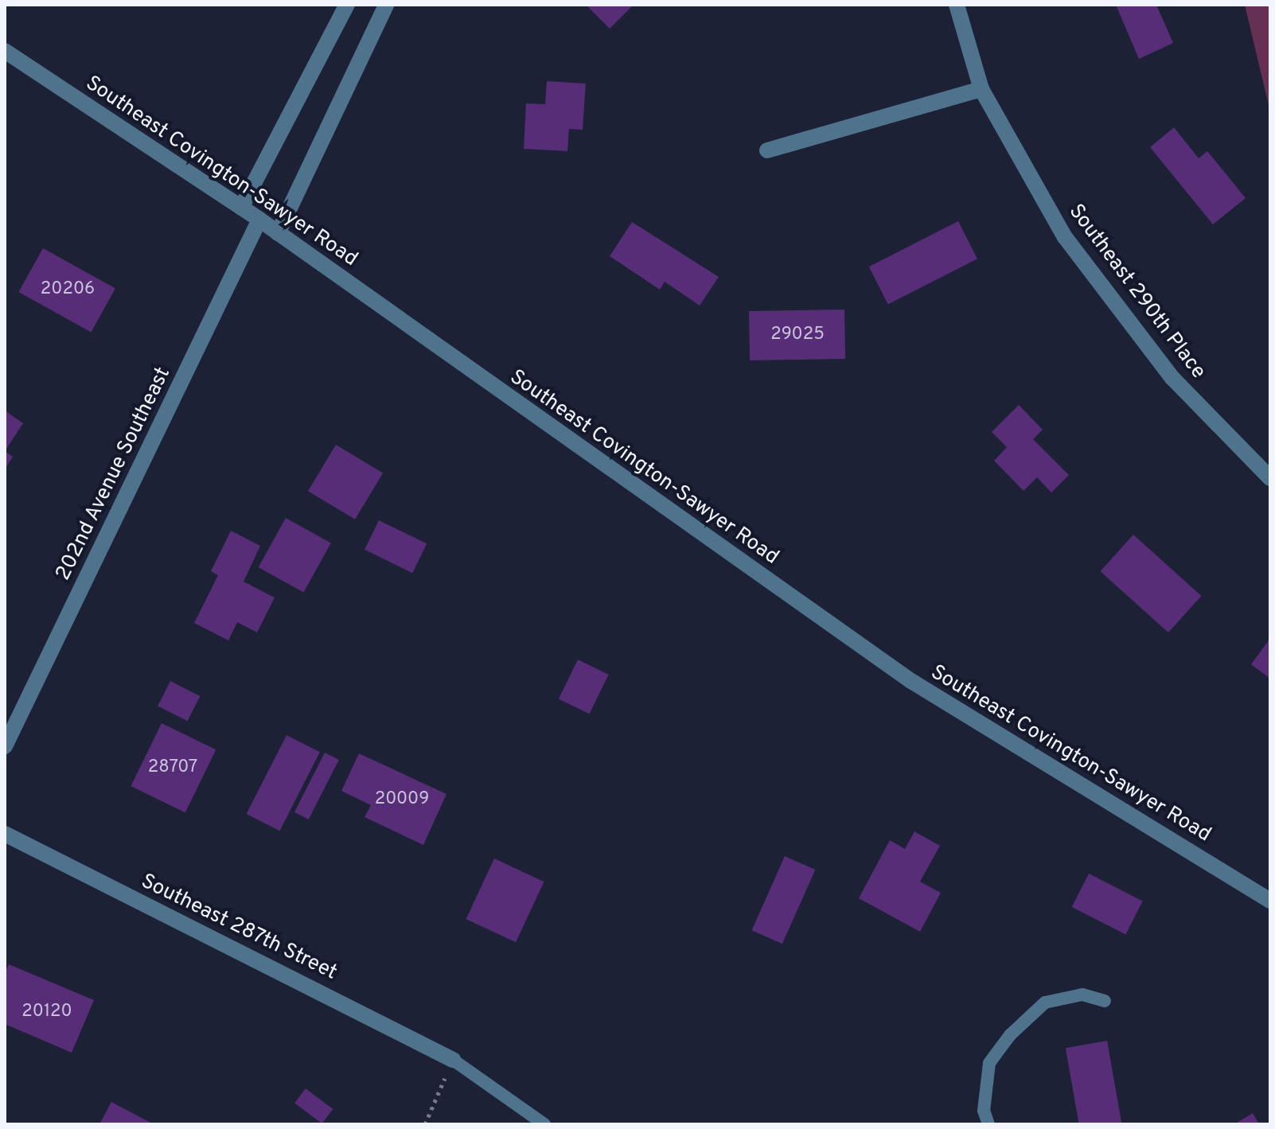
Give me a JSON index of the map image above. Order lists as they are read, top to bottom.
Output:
{
  "streets": {
    "street": [
      "Southeast Covington-Sawyer Road",
      "Southeast 290th Place",
      "202nd Avenue Southeast",
      "Southeast 287th Street"
    ]
  },
  "crossings": [
    ["Southeast Covington-Sawyer Road", "202nd Avenue Southeast"]
  ],
  "house_numbers": [
    "20206",
    "29025",
    "28707",
    "20009",
    "20120"
  ]
}
